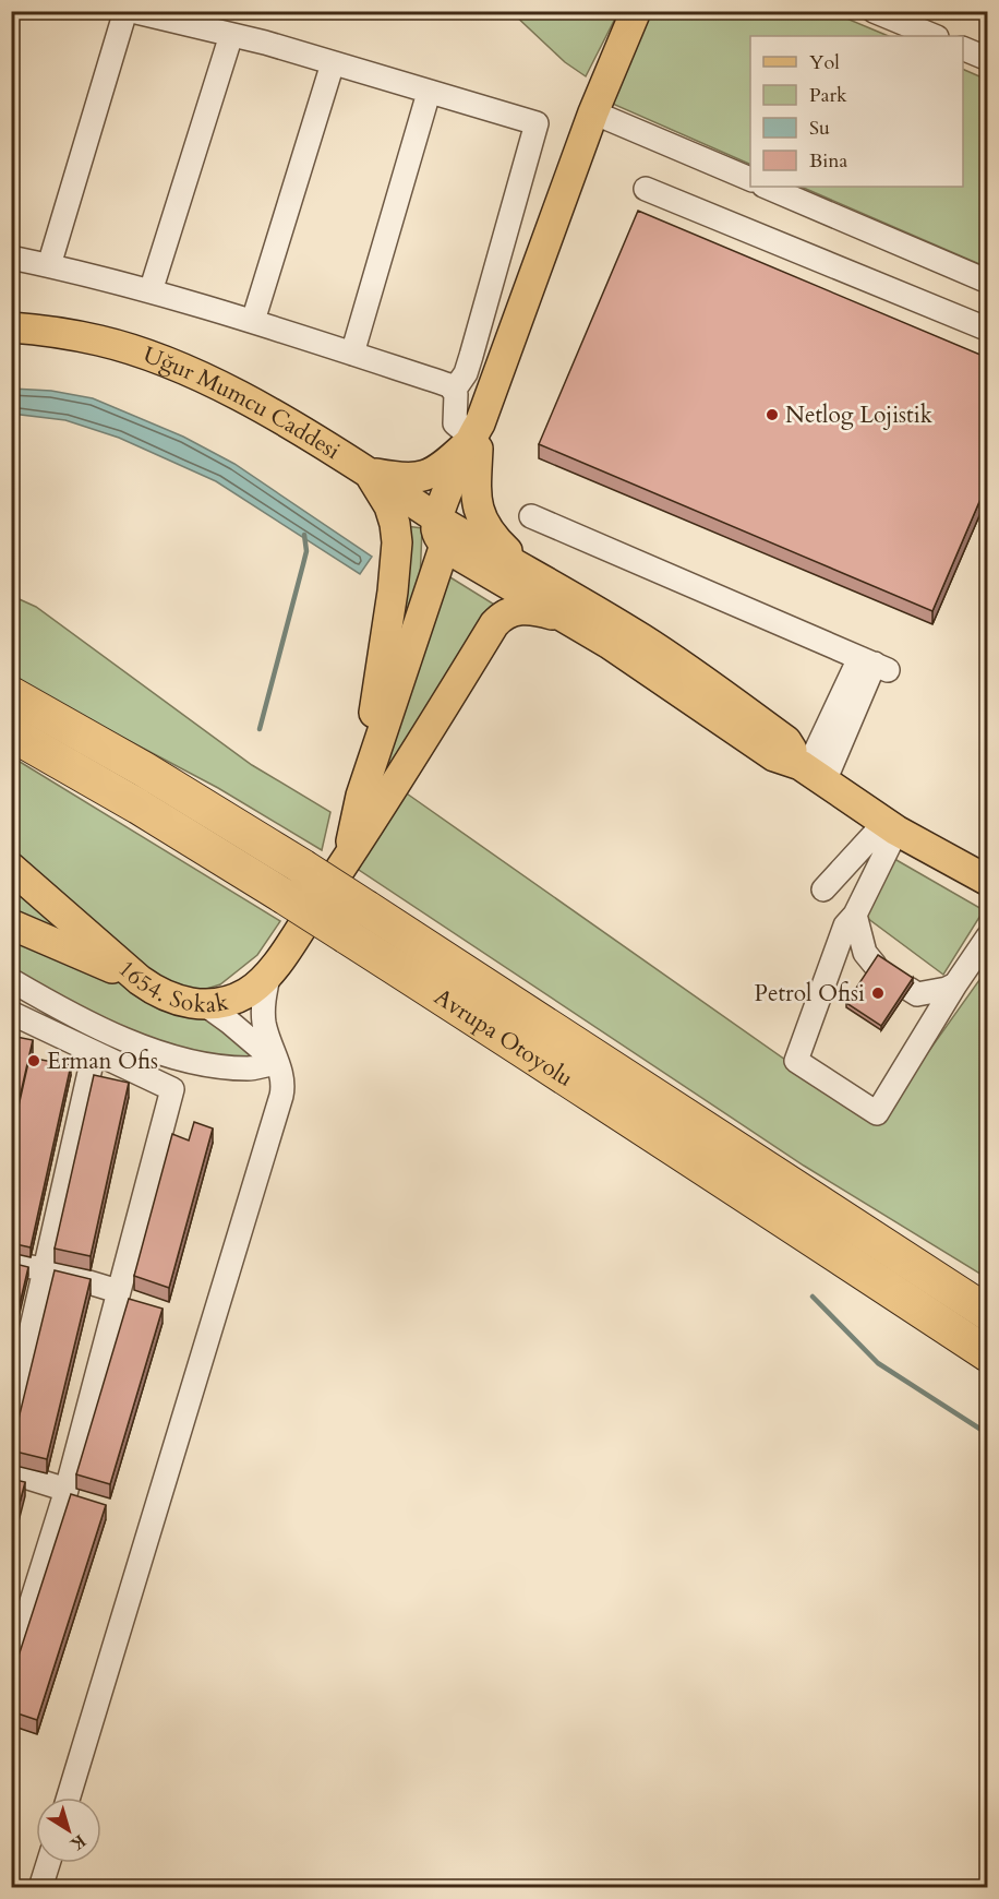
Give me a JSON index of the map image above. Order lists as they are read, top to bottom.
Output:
{
  "streets": {
    "highway": ["Avrupa Otoyolu"],
    "main road": ["Uğur Mumcu Caddesi", "1654. Sokak"]
  },
  "crossings": [
    ["Uğur Mumcu Caddesi", "1654. Sokak"]
  ],
  "places": ["Netlog Lojistik", "Petrol Ofisi", "Erman Ofis"],
  "legend": [
    "Yol",
    "Park",
    "Su",
    "Bina"
  ],
  "north": "bottom right"
}
